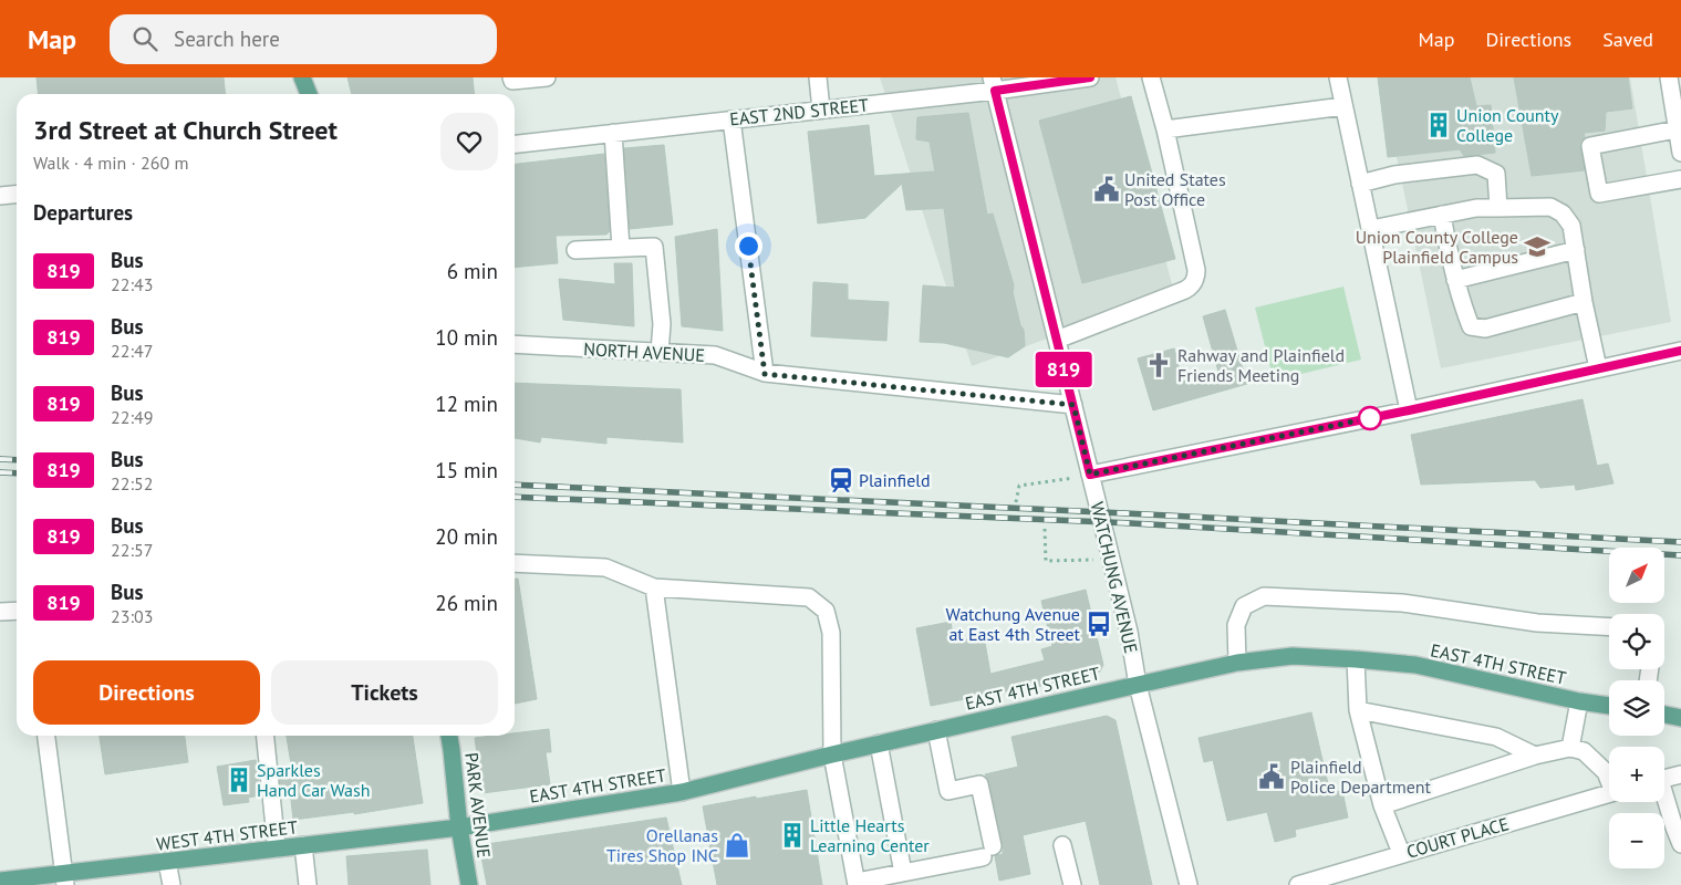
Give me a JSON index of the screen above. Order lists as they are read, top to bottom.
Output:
{
  "streets": {
    "main road": ["EAST 4TH STREET", "PARK AVENUE", "WEST 4TH STREET"],
    "street": [
      "EAST 2ND STREET",
      "NORTH AVENUE",
      "WATCHUNG AVENUE",
      "COURT PLACE"
    ]
  },
  "crossings": [
    ["EAST 2ND STREET", "WATCHUNG AVENUE"],
    ["NORTH AVENUE", "WATCHUNG AVENUE"],
    ["WATCHUNG AVENUE", "EAST 4TH STREET"],
    ["EAST 4TH STREET", "PARK AVENUE"],
    ["EAST 4TH STREET", "WEST 4TH STREET"],
    ["PARK AVENUE", "WEST 4TH STREET"]
  ],
  "places": {
    "building": ["Union County College", "Sparkles Hand Car Wash", "Little Hearts Learning Center"],
    "public building": ["United States Post Office", "Plainfield Police Department"],
    "school or university": ["Union County College Plainfield Campus"],
    "church": ["Rahway and Plainfield Friends Meeting"],
    "station": ["Plainfield"],
    "bus stop": ["Watchung Avenue at East 4th Street"],
    "shop": ["Orellanas Tires Shop INC"]
  },
  "lines": ["bus line 819"],
  "north": "top right",
  "page": {
    "header": "Map",
    "search": "Search here",
    "nav": ["Map", "Directions", "Saved"],
    "on_map": "819",
    "heading": [
      ["3rd Street at Church Street", "Walk · 4 min · 260 m"],
      "Departures"
    ],
    "list": [
      {
        "mark": "819",
        "name": "Bus",
        "note": "22:43",
        "value": "6 min"
      },
      {
        "mark": "819",
        "name": "Bus",
        "note": "22:47",
        "value": "10 min"
      },
      {
        "mark": "819",
        "name": "Bus",
        "note": "22:49",
        "value": "12 min"
      },
      {
        "mark": "819",
        "name": "Bus",
        "note": "22:52",
        "value": "15 min"
      },
      {
        "mark": "819",
        "name": "Bus",
        "note": "22:57",
        "value": "20 min"
      },
      {
        "mark": "819",
        "name": "Bus",
        "note": "23:03",
        "value": "26 min"
      }
    ],
    "map_buttons": ["+", "−"],
    "buttons": ["Directions", "Tickets"]
  }
}
